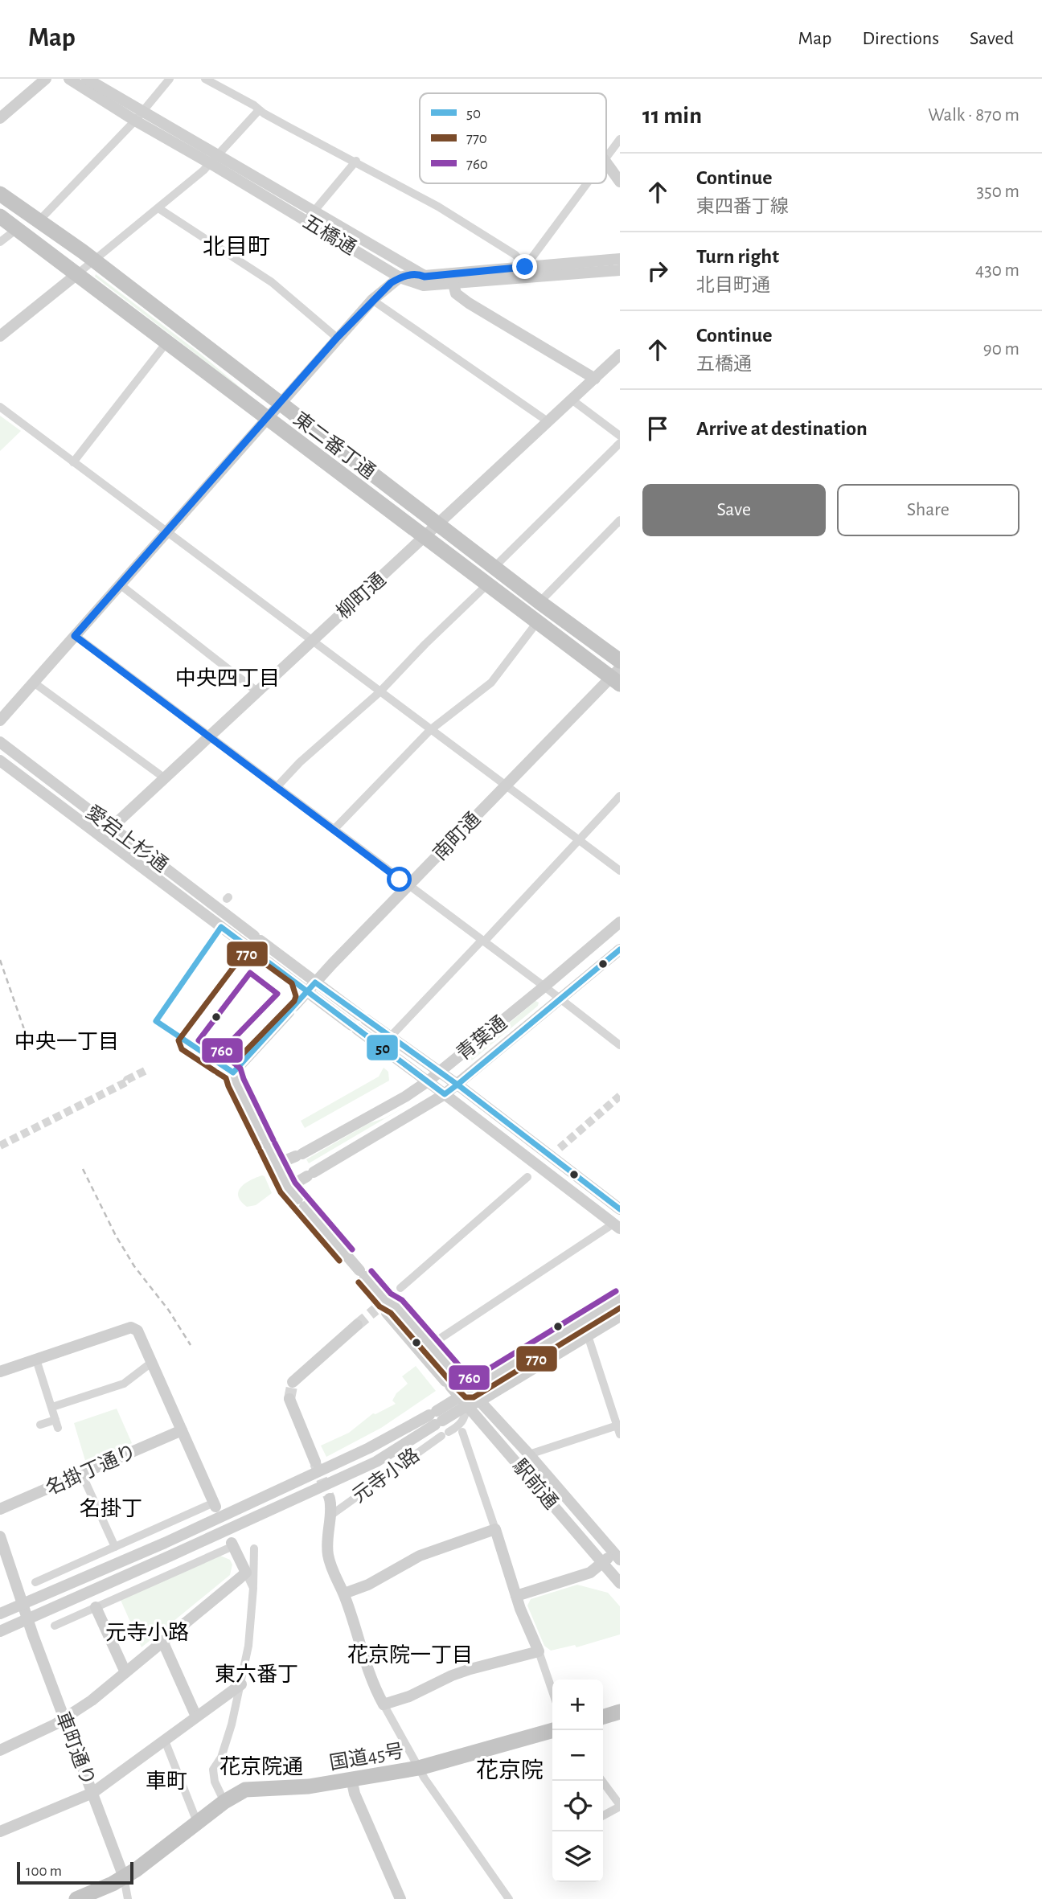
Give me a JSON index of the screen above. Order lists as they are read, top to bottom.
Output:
{
  "streets": {
    "highway": ["東二番丁通", "国道45号"],
    "street": [
      "五橋通",
      "柳町通",
      "南町通",
      "愛宕上杉通",
      "青葉通",
      "名掛丁通り",
      "元寺小路",
      "駅前通",
      "車町通り"
    ]
  },
  "crossings": [
    ["東二番丁通", "柳町通"],
    ["東二番丁通", "南町通"],
    ["柳町通", "愛宕上杉通"],
    ["南町通", "愛宕上杉通"],
    ["南町通", "駅前通"],
    ["愛宕上杉通", "青葉通"],
    ["青葉通", "駅前通"],
    ["車町通り", "国道45号"]
  ],
  "districts": [
    "北目町",
    "中央四丁目",
    "中央一丁目",
    "名掛丁",
    "元寺小路",
    "花京院一丁目",
    "東六番丁",
    "花京院通",
    "花京院",
    "車町"
  ],
  "lines": ["transit line 50", "transit line 770", "transit line 760"],
  "legend": ["50", "770", "760"],
  "scale_bar": "100 m",
  "page": {
    "header": "Map",
    "nav": ["Map", "Directions", "Saved"],
    "heading": ["11 min", "Walk · 870 m"],
    "list": [
      ["Continue", "東四番丁線", "350 m"],
      ["Turn right", "北目町通", "430 m"],
      ["Continue", "五橋通", "90 m"],
      "Arrive at destination"
    ],
    "buttons": ["Save", "Share"],
    "map_buttons": ["+", "−"],
    "scale": "100 m"
  }
}
